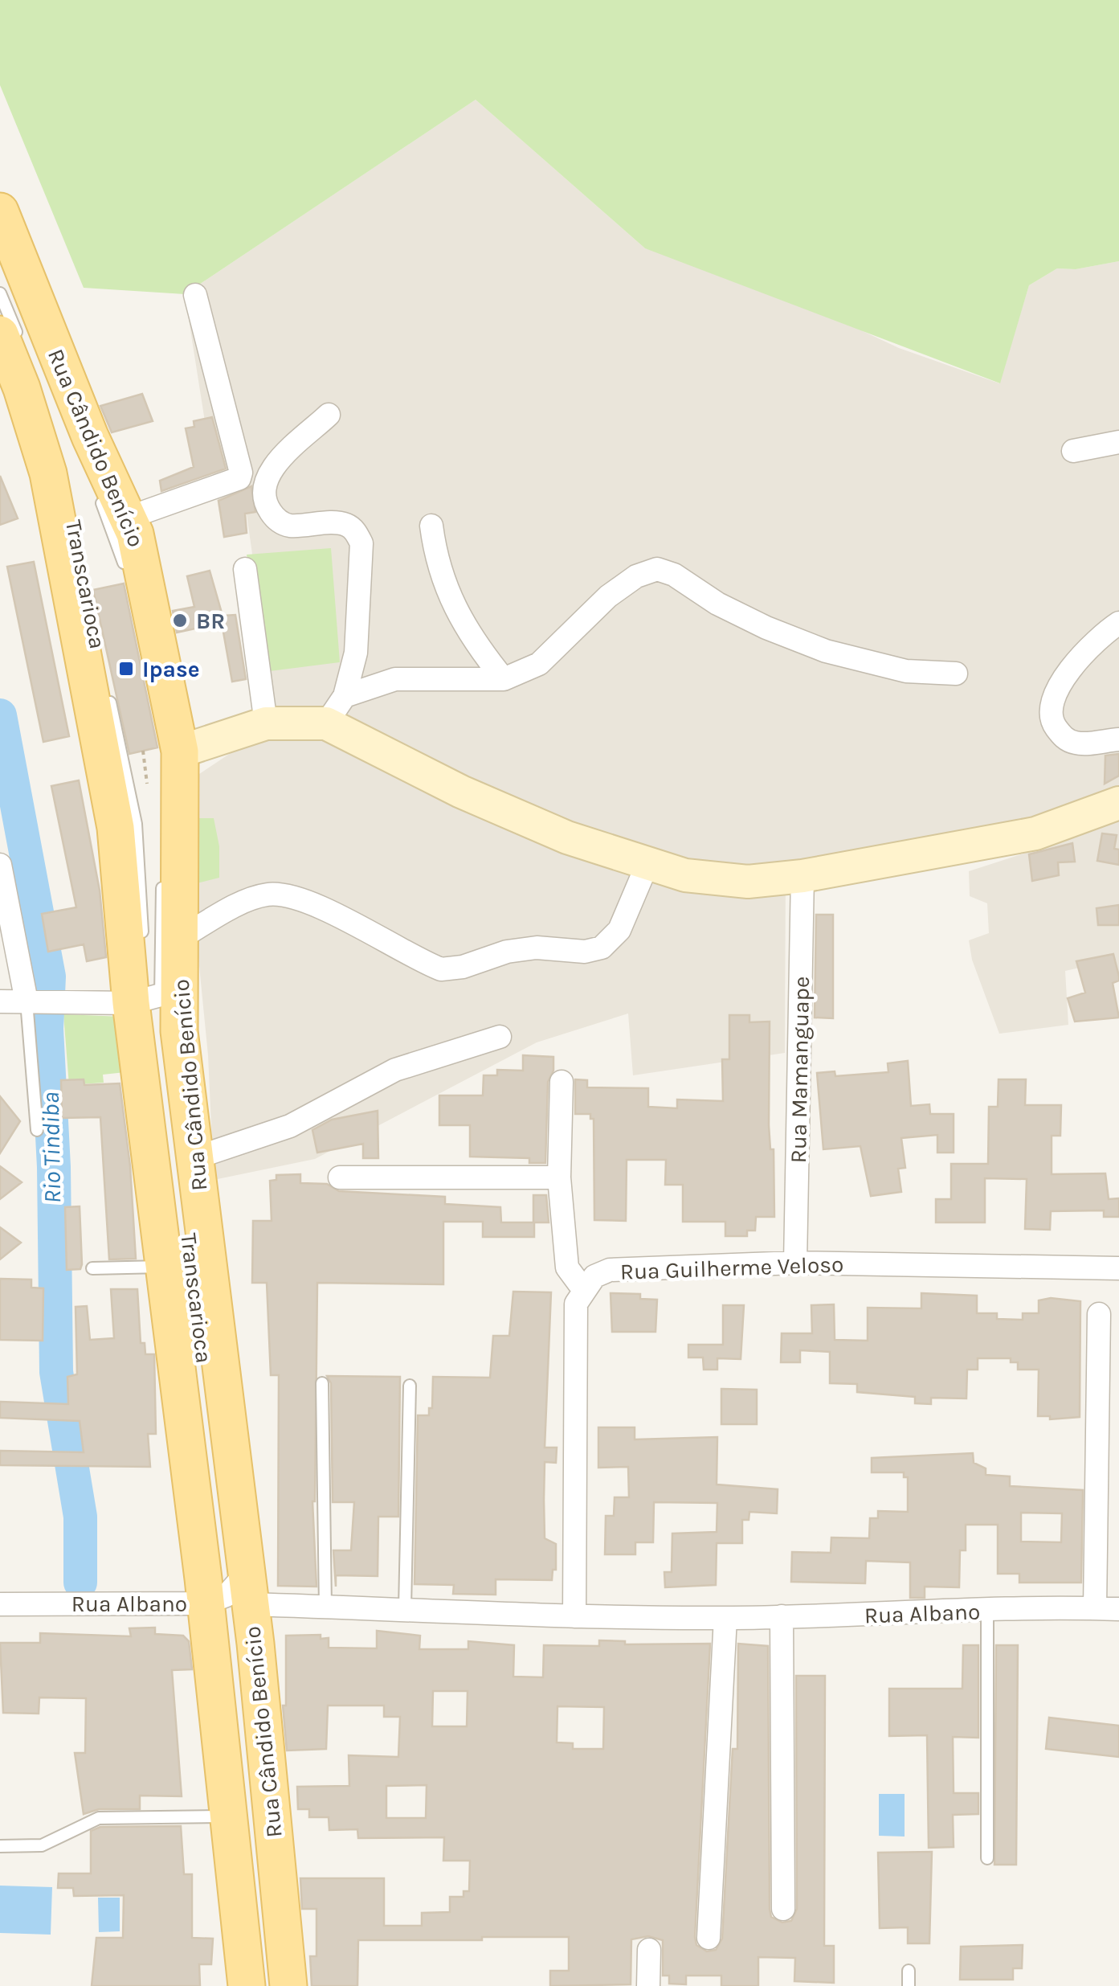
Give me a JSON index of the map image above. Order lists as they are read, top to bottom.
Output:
{
  "streets": {
    "main road": ["Rua Cândido Benício"],
    "street": ["Rua Mamanguape", "Rua Guilherme Veloso", "Rua Albano"],
    "lane": ["Transcarioca"]
  },
  "crossings": [
    ["Rua Cândido Benício", "Rua Albano"],
    ["Rua Mamanguape", "Rua Guilherme Veloso"]
  ],
  "water": ["Rio Tindiba"],
  "places": {
    "other": ["BR"],
    "transit": ["Ipase"]
  }
}
